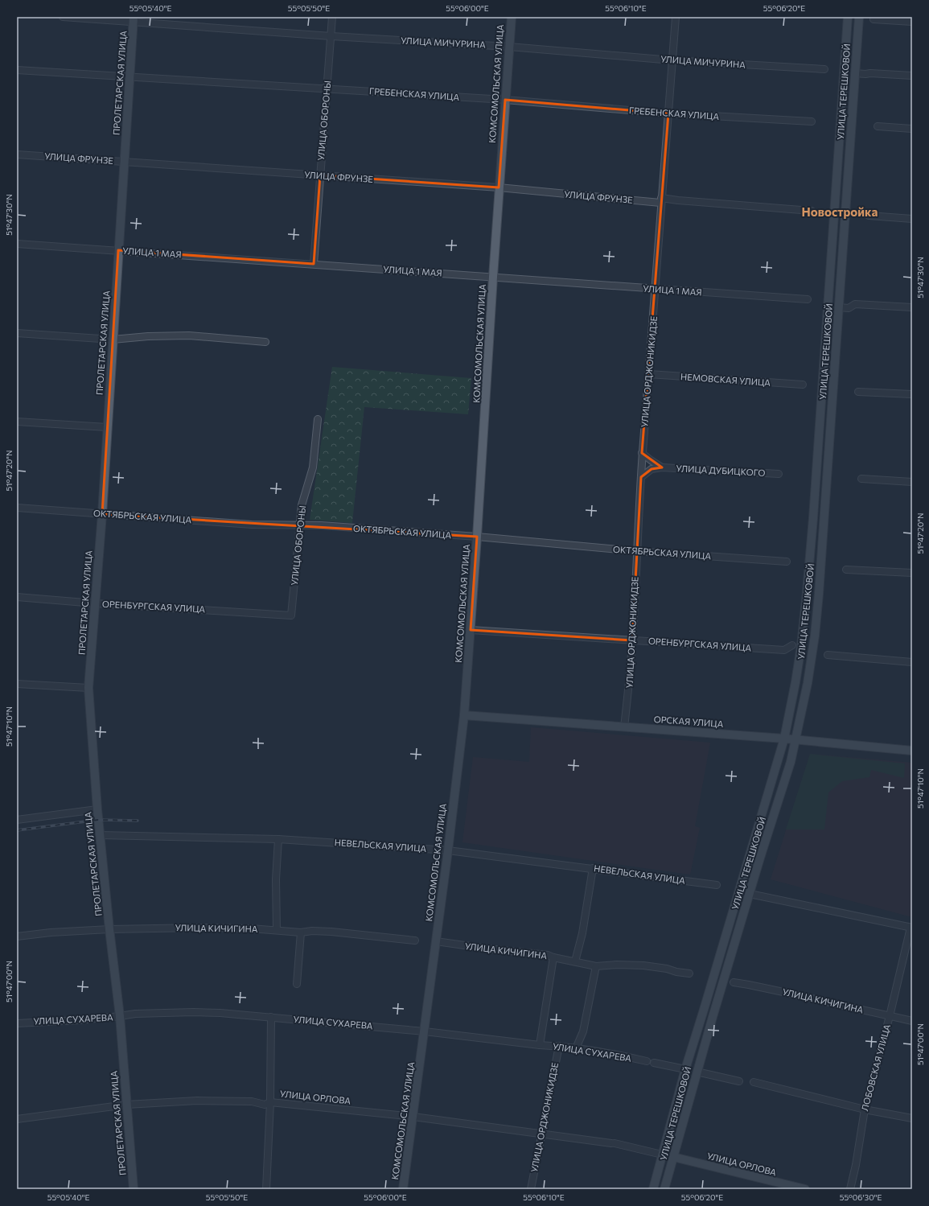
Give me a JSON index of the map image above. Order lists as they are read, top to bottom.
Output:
{
  "streets": {
    "main road": [
      "ПРОЛЕТАРСКАЯ УЛИЦА",
      "КОМСОМОЛЬСКАЯ УЛИЦА",
      "УЛИЦА ТЕРЕШКОВОЙ",
      "ОРСКАЯ УЛИЦА",
      "УЛИЦА ОРЛОВА"
    ],
    "street": [
      "УЛИЦА МИЧУРИНА",
      "ГРЕБЕНСКАЯ УЛИЦА",
      "УЛИЦА ОБОРОНЫ",
      "УЛИЦА ФРУНЗЕ",
      "УЛИЦА 1 МАЯ",
      "УЛИЦА ОРДЖОНИКИДЗЕ",
      "НЕМОВСКАЯ УЛИЦА",
      "УЛИЦА ДУБИЦКОГО",
      "ОКТЯБРЬСКАЯ УЛИЦА",
      "ОРЕНБУРГСКАЯ УЛИЦА",
      "НЕВЕЛЬСКАЯ УЛИЦА",
      "УЛИЦА КИЧИГИНА",
      "УЛИЦА СУХАРЕВА",
      "ЛОБОВСКАЯ УЛИЦА"
    ]
  },
  "crossings": [
    ["УЛИЦА МИЧУРИНА", "ПРОЛЕТАРСКАЯ УЛИЦА"],
    ["УЛИЦА МИЧУРИНА", "КОМСОМОЛЬСКАЯ УЛИЦА"],
    ["УЛИЦА МИЧУРИНА", "УЛИЦА ОБОРОНЫ"],
    ["УЛИЦА МИЧУРИНА", "УЛИЦА ОРДЖОНИКИДЗЕ"],
    ["ПРОЛЕТАРСКАЯ УЛИЦА", "ГРЕБЕНСКАЯ УЛИЦА"],
    ["ПРОЛЕТАРСКАЯ УЛИЦА", "УЛИЦА ФРУНЗЕ"],
    ["ПРОЛЕТАРСКАЯ УЛИЦА", "УЛИЦА 1 МАЯ"],
    ["ПРОЛЕТАРСКАЯ УЛИЦА", "ОКТЯБРЬСКАЯ УЛИЦА"],
    ["ПРОЛЕТАРСКАЯ УЛИЦА", "ОРЕНБУРГСКАЯ УЛИЦА"],
    ["ПРОЛЕТАРСКАЯ УЛИЦА", "НЕВЕЛЬСКАЯ УЛИЦА"],
    ["ПРОЛЕТАРСКАЯ УЛИЦА", "УЛИЦА КИЧИГИНА"],
    ["ПРОЛЕТАРСКАЯ УЛИЦА", "УЛИЦА СУХАРЕВА"],
    ["ПРОЛЕТАРСКАЯ УЛИЦА", "УЛИЦА ОРЛОВА"],
    ["КОМСОМОЛЬСКАЯ УЛИЦА", "ГРЕБЕНСКАЯ УЛИЦА"],
    ["КОМСОМОЛЬСКАЯ УЛИЦА", "УЛИЦА ФРУНЗЕ"],
    ["КОМСОМОЛЬСКАЯ УЛИЦА", "УЛИЦА 1 МАЯ"],
    ["КОМСОМОЛЬСКАЯ УЛИЦА", "ОКТЯБРЬСКАЯ УЛИЦА"],
    ["КОМСОМОЛЬСКАЯ УЛИЦА", "ОРЕНБУРГСКАЯ УЛИЦА"],
    ["КОМСОМОЛЬСКАЯ УЛИЦА", "ОРСКАЯ УЛИЦА"],
    ["КОМСОМОЛЬСКАЯ УЛИЦА", "НЕВЕЛЬСКАЯ УЛИЦА"],
    ["КОМСОМОЛЬСКАЯ УЛИЦА", "УЛИЦА КИЧИГИНА"],
    ["КОМСОМОЛЬСКАЯ УЛИЦА", "УЛИЦА СУХАРЕВА"],
    ["КОМСОМОЛЬСКАЯ УЛИЦА", "УЛИЦА ОРЛОВА"],
    ["УЛИЦА ТЕРЕШКОВОЙ", "ОРСКАЯ УЛИЦА"],
    ["УЛИЦА ТЕРЕШКОВОЙ", "УЛИЦА СУХАРЕВА"],
    ["УЛИЦА ТЕРЕШКОВОЙ", "УЛИЦА ОРЛОВА"],
    ["ГРЕБЕНСКАЯ УЛИЦА", "УЛИЦА ОБОРОНЫ"],
    ["ГРЕБЕНСКАЯ УЛИЦА", "УЛИЦА ОРДЖОНИКИДЗЕ"],
    ["УЛИЦА ОБОРОНЫ", "УЛИЦА ФРУНЗЕ"],
    ["УЛИЦА ОБОРОНЫ", "УЛИЦА 1 МАЯ"],
    ["УЛИЦА ОБОРОНЫ", "ОКТЯБРЬСКАЯ УЛИЦА"],
    ["УЛИЦА ОБОРОНЫ", "ОРЕНБУРГСКАЯ УЛИЦА"],
    ["УЛИЦА ФРУНЗЕ", "УЛИЦА ОРДЖОНИКИДЗЕ"],
    ["УЛИЦА 1 МАЯ", "УЛИЦА ОРДЖОНИКИДЗЕ"],
    ["УЛИЦА ОРДЖОНИКИДЗЕ", "НЕМОВСКАЯ УЛИЦА"],
    ["УЛИЦА ОРДЖОНИКИДЗЕ", "УЛИЦА ДУБИЦКОГО"],
    ["УЛИЦА ОРДЖОНИКИДЗЕ", "ОКТЯБРЬСКАЯ УЛИЦА"],
    ["УЛИЦА ОРДЖОНИКИДЗЕ", "ОРЕНБУРГСКАЯ УЛИЦА"],
    ["УЛИЦА ОРДЖОНИКИДЗЕ", "ОРСКАЯ УЛИЦА"],
    ["УЛИЦА ОРДЖОНИКИДЗЕ", "УЛИЦА СУХАРЕВА"],
    ["УЛИЦА ОРДЖОНИКИДЗЕ", "УЛИЦА ОРЛОВА"],
    ["УЛИЦА КИЧИГИНА", "ЛОБОВСКАЯ УЛИЦА"]
  ],
  "districts": ["Новостройка"],
  "coordinates": [
    "55°05'40\"E",
    "55°05'50\"E",
    "55°06'00\"E",
    "55°06'10\"E",
    "55°06'20\"E",
    "51°47'30\"N",
    "51°47'20\"N",
    "51°47'10\"N",
    "51°47'00\"N",
    "55°06'30\"E"
  ]
}
